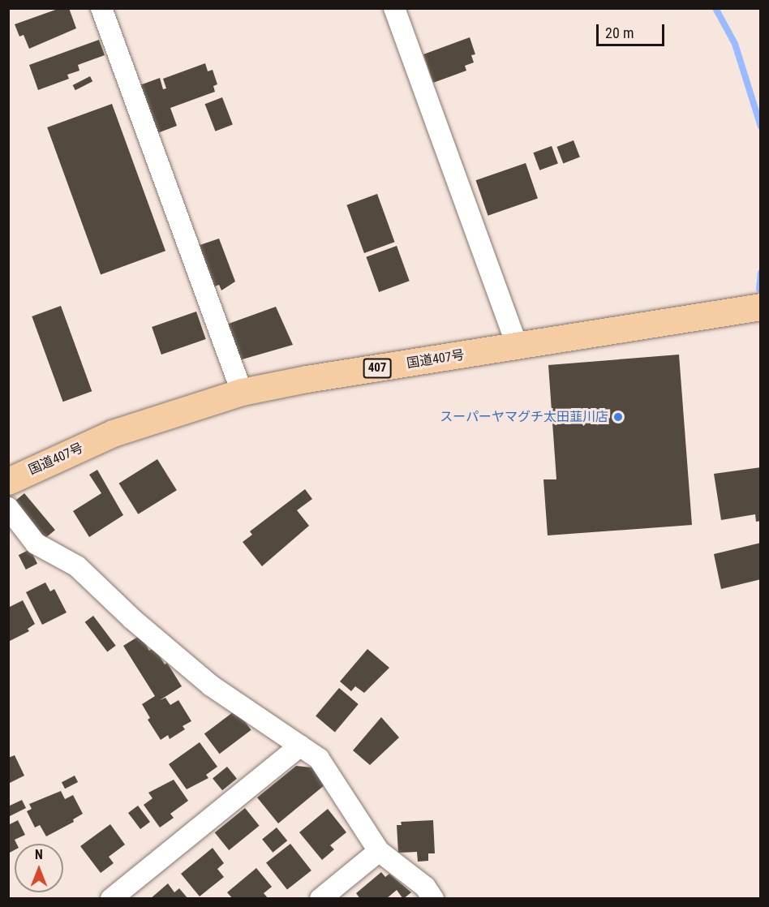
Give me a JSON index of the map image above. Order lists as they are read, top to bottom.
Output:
{
  "streets": {
    "highway": ["国道407号", "407"]
  },
  "places": ["スーパーヤマグチ太田韮川店"],
  "scale_bar": "20 m",
  "north": "top"
}
